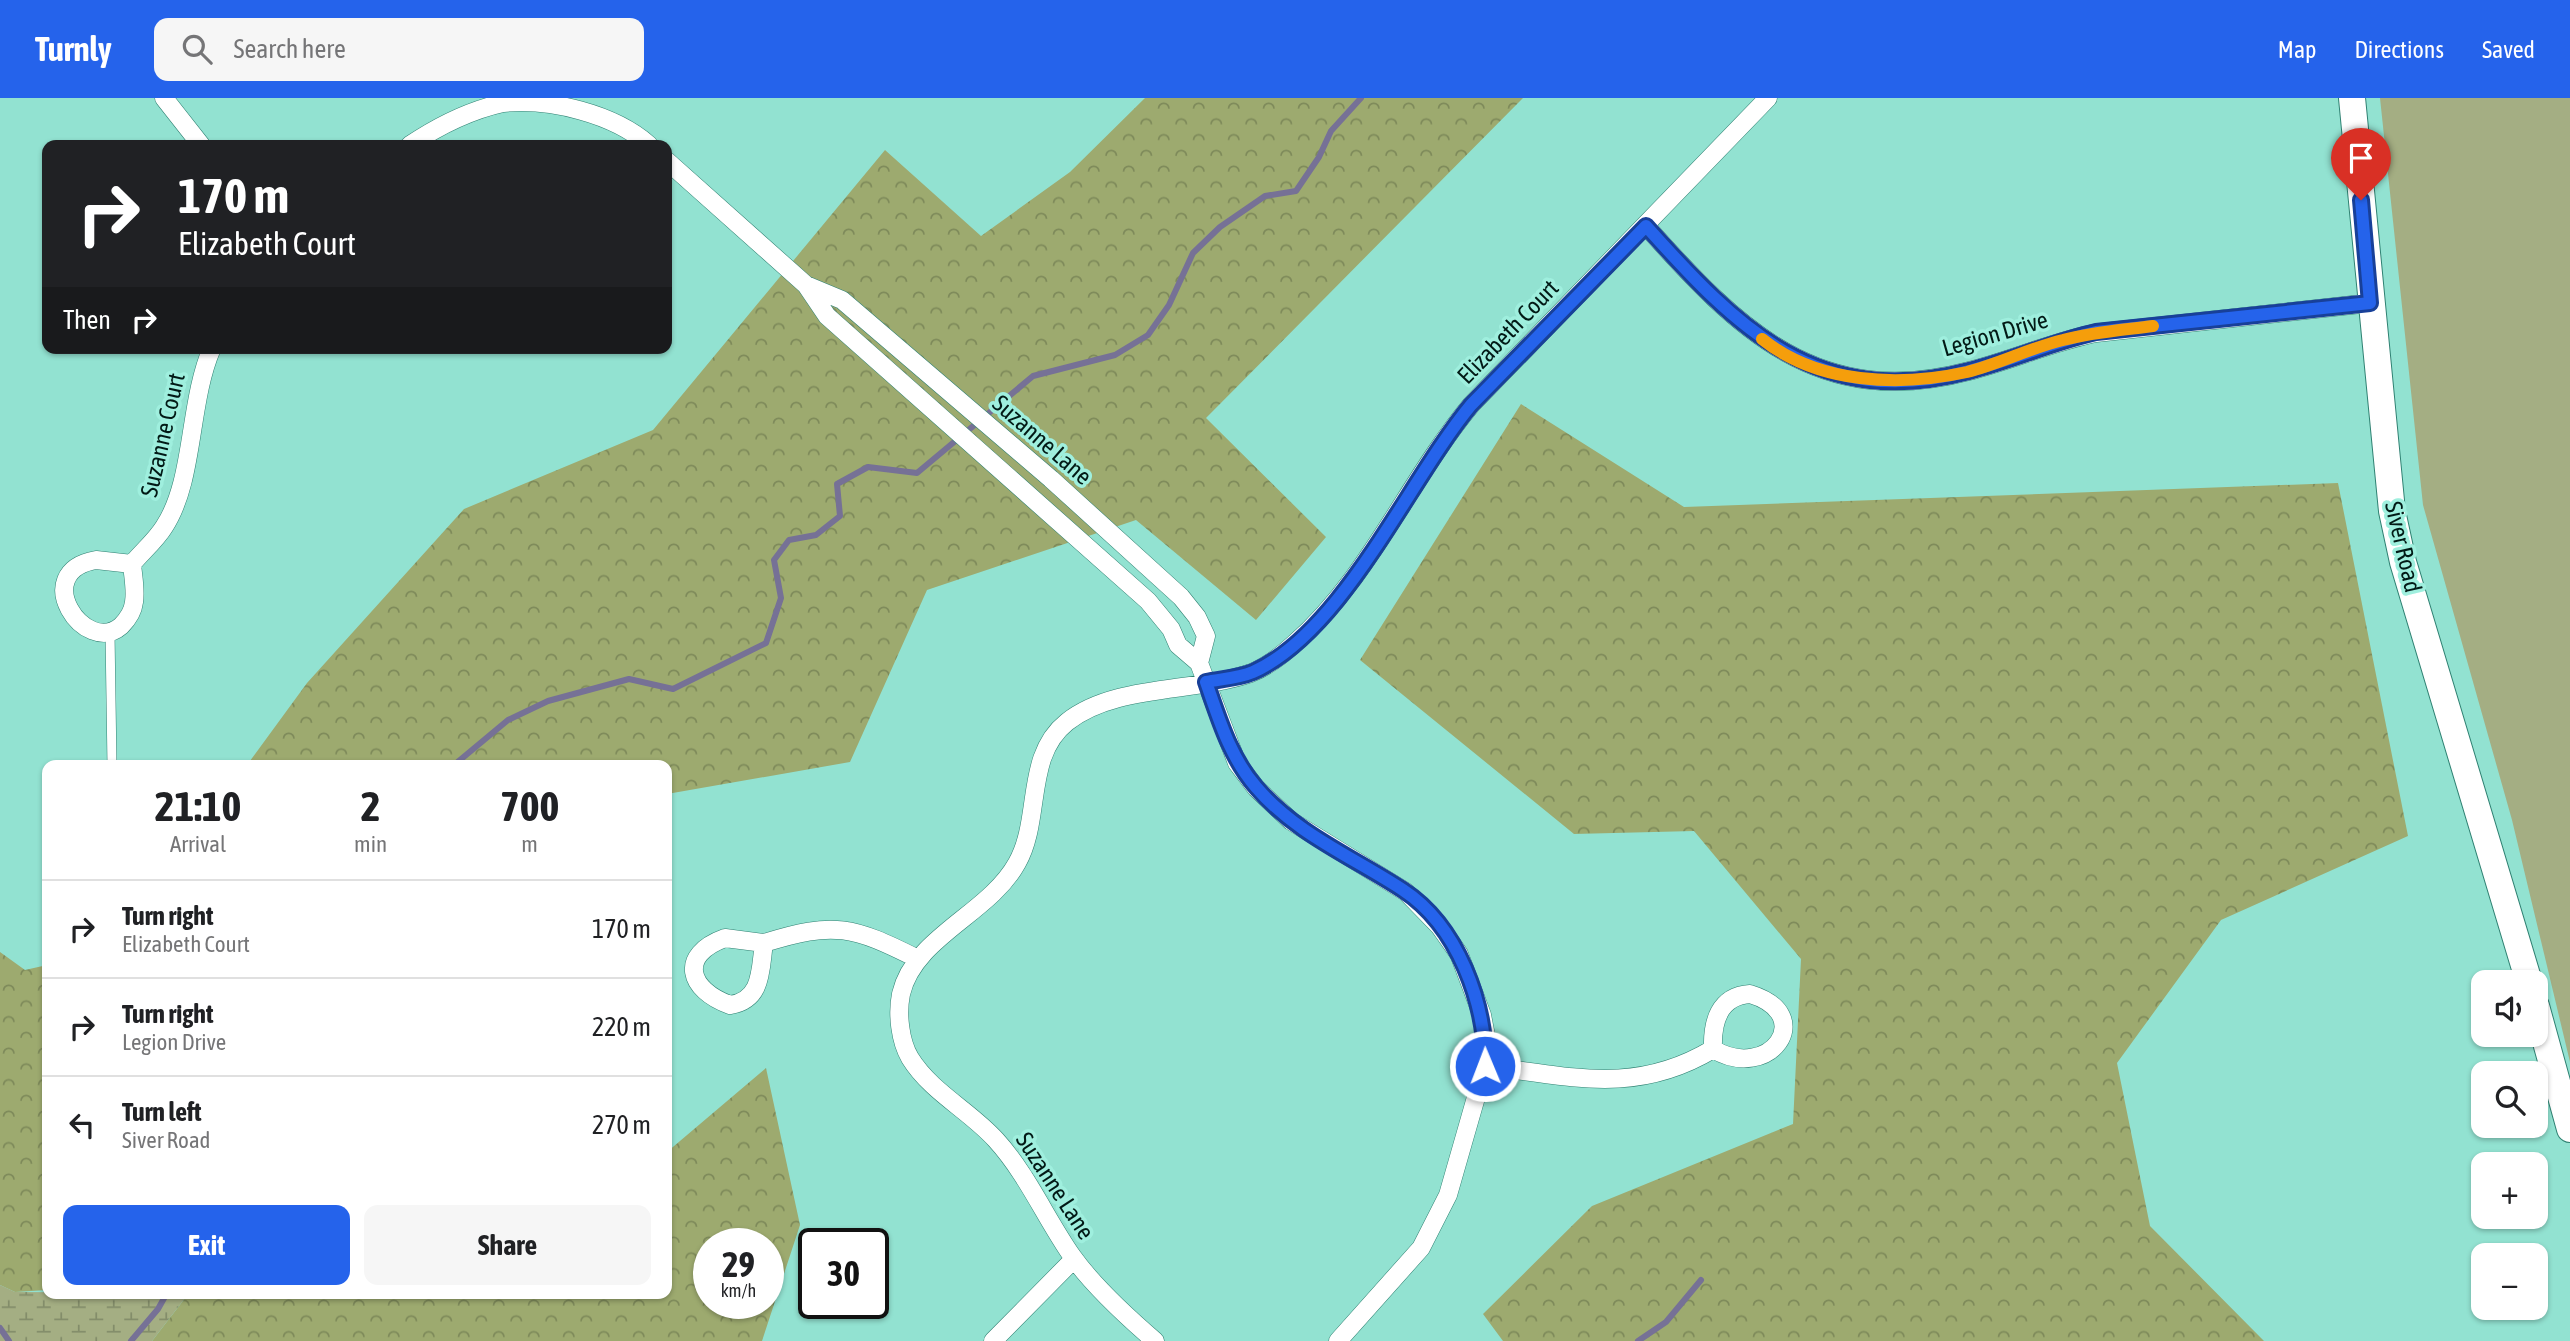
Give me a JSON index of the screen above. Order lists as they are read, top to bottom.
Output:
{
  "streets": {
    "street": [
      "Elizabeth Court",
      "Legion Drive",
      "Suzanne Court",
      "Suzanne Lane",
      "Siver Road"
    ]
  },
  "crossings": [
    ["Elizabeth Court", "Legion Drive"],
    ["Elizabeth Court", "Suzanne Lane"],
    ["Legion Drive", "Siver Road"]
  ],
  "page": {
    "header": "Turnly",
    "search": "Search here",
    "nav": ["Map", "Directions", "Saved"],
    "turn": ["170 m", "Elizabeth Court"],
    "then": "Then",
    "eta": [
      "21:10",
      "Arrival",
      "2",
      "min",
      "700",
      "m"
    ],
    "list": [
      {
        "name": "Turn right",
        "note": "Elizabeth Court",
        "value": "170 m"
      },
      {
        "name": "Turn right",
        "note": "Legion Drive",
        "value": "220 m"
      },
      {
        "name": "Turn left",
        "note": "Siver Road",
        "value": "270 m"
      }
    ],
    "map_buttons": ["+", "−"],
    "buttons": ["Exit", "Share"],
    "speed": "29 km/h",
    "limit": "30"
  }
}
